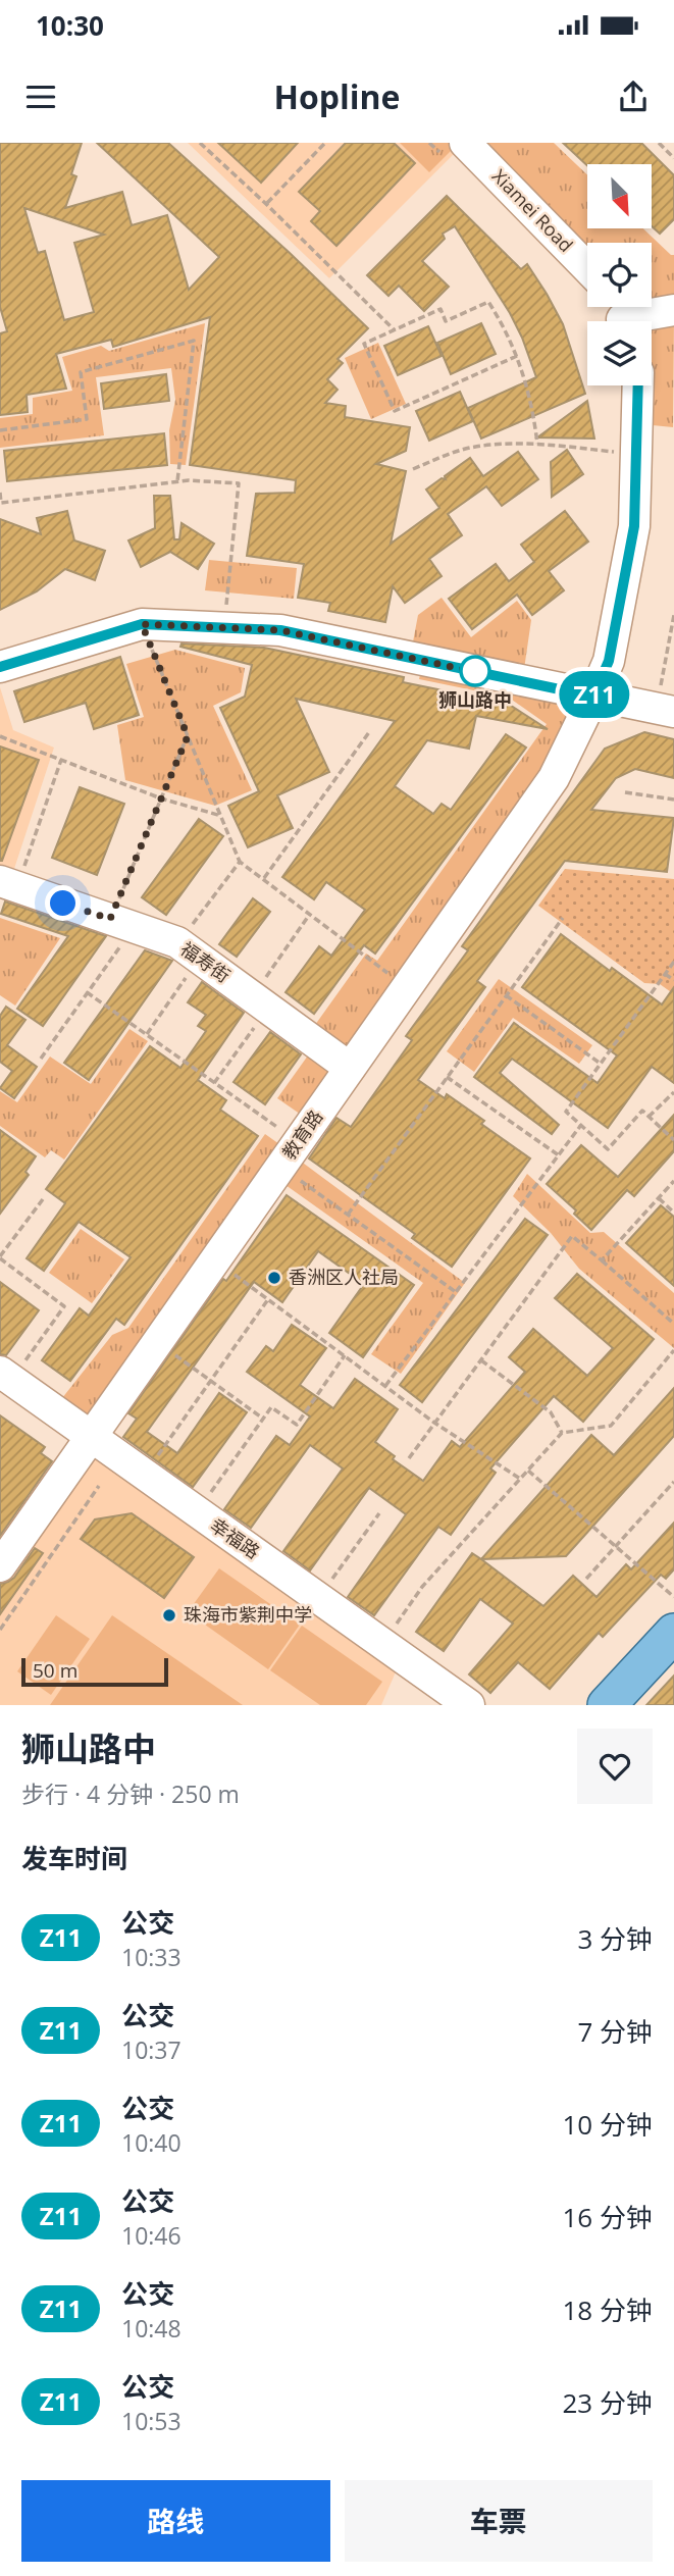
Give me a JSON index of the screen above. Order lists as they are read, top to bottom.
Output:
{
  "streets": {
    "street": [
      "Xiamei Road",
      "福寿街",
      "教育路",
      "幸福路"
    ]
  },
  "crossings": [
    ["福寿街", "教育路"],
    ["教育路", "幸福路"]
  ],
  "places": ["狮山路中", "香洲区人社局", "珠海市紫荆中学"],
  "lines": ["bus line Z11"],
  "scale_bar": "50 m",
  "north": "bottom right",
  "page": {
    "status": "10:30",
    "header": "Hopline",
    "on_map": "Z11",
    "scale": "50 m",
    "heading": [
      ["狮山路中", "步行 · 4 分钟 · 250 m"],
      "发车时间"
    ],
    "list": [
      {
        "mark": "Z11",
        "name": "公交",
        "note": "10:33",
        "value": "3 分钟"
      },
      {
        "mark": "Z11",
        "name": "公交",
        "note": "10:37",
        "value": "7 分钟"
      },
      {
        "mark": "Z11",
        "name": "公交",
        "note": "10:40",
        "value": "10 分钟"
      },
      {
        "mark": "Z11",
        "name": "公交",
        "note": "10:46",
        "value": "16 分钟"
      },
      {
        "mark": "Z11",
        "name": "公交",
        "note": "10:48",
        "value": "18 分钟"
      },
      {
        "mark": "Z11",
        "name": "公交",
        "note": "10:53",
        "value": "23 分钟"
      }
    ],
    "buttons": ["路线", "车票"]
  }
}
